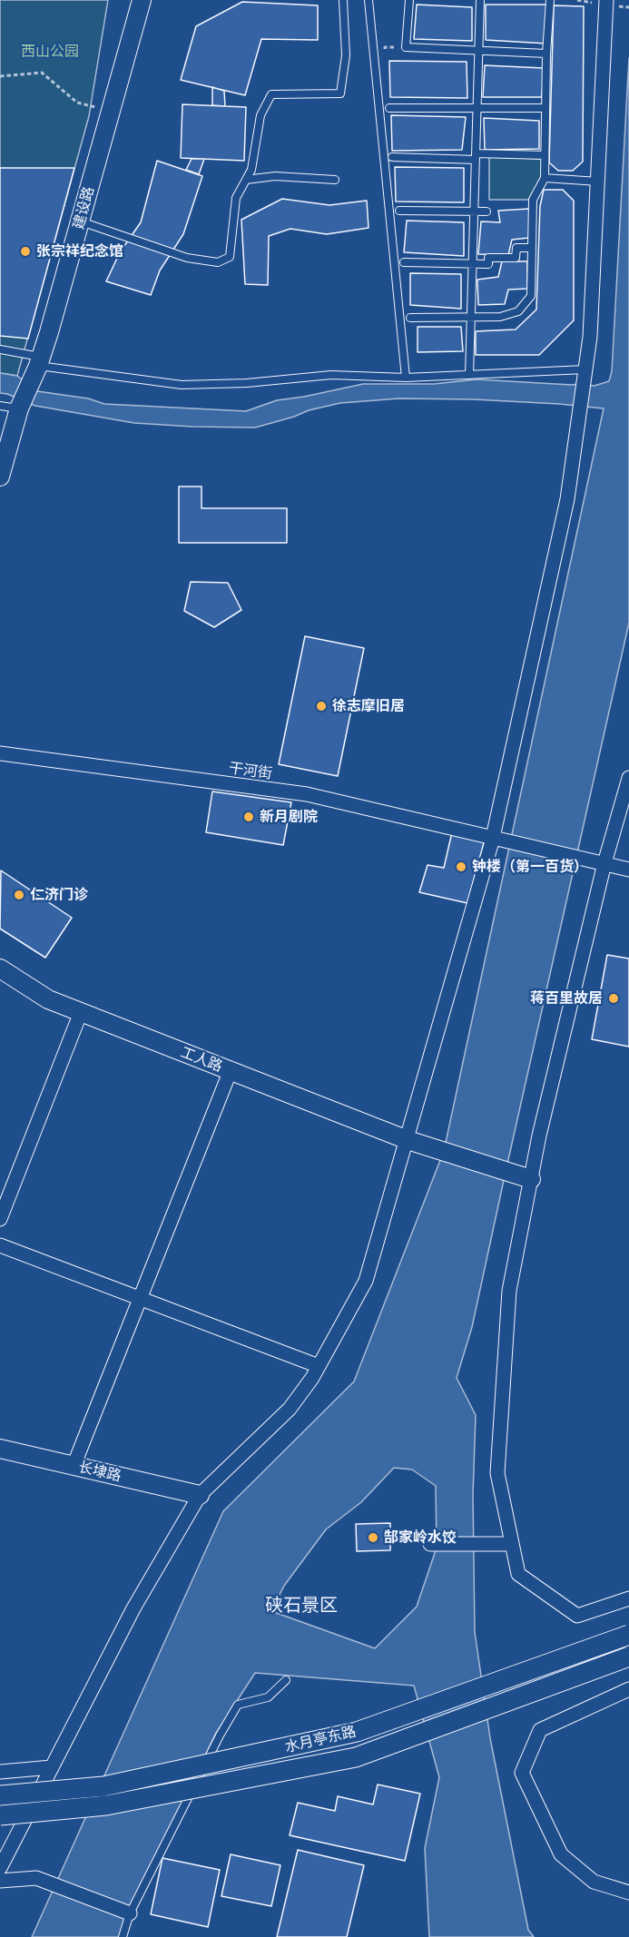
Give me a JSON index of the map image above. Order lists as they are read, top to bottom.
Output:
{
  "streets": {
    "main road": ["水月亭东路"],
    "street": [
      "建设路",
      "干河街",
      "工人路",
      "长埭路"
    ]
  },
  "districts": ["硖石景区"],
  "parks": ["西山公园"],
  "places": [
    "张宗祥纪念馆",
    "徐志摩旧居",
    "新月剧院",
    "钟楼（第一百货）",
    "仁济门诊",
    "蒋百里故居",
    "郜家岭水饺"
  ]
}
